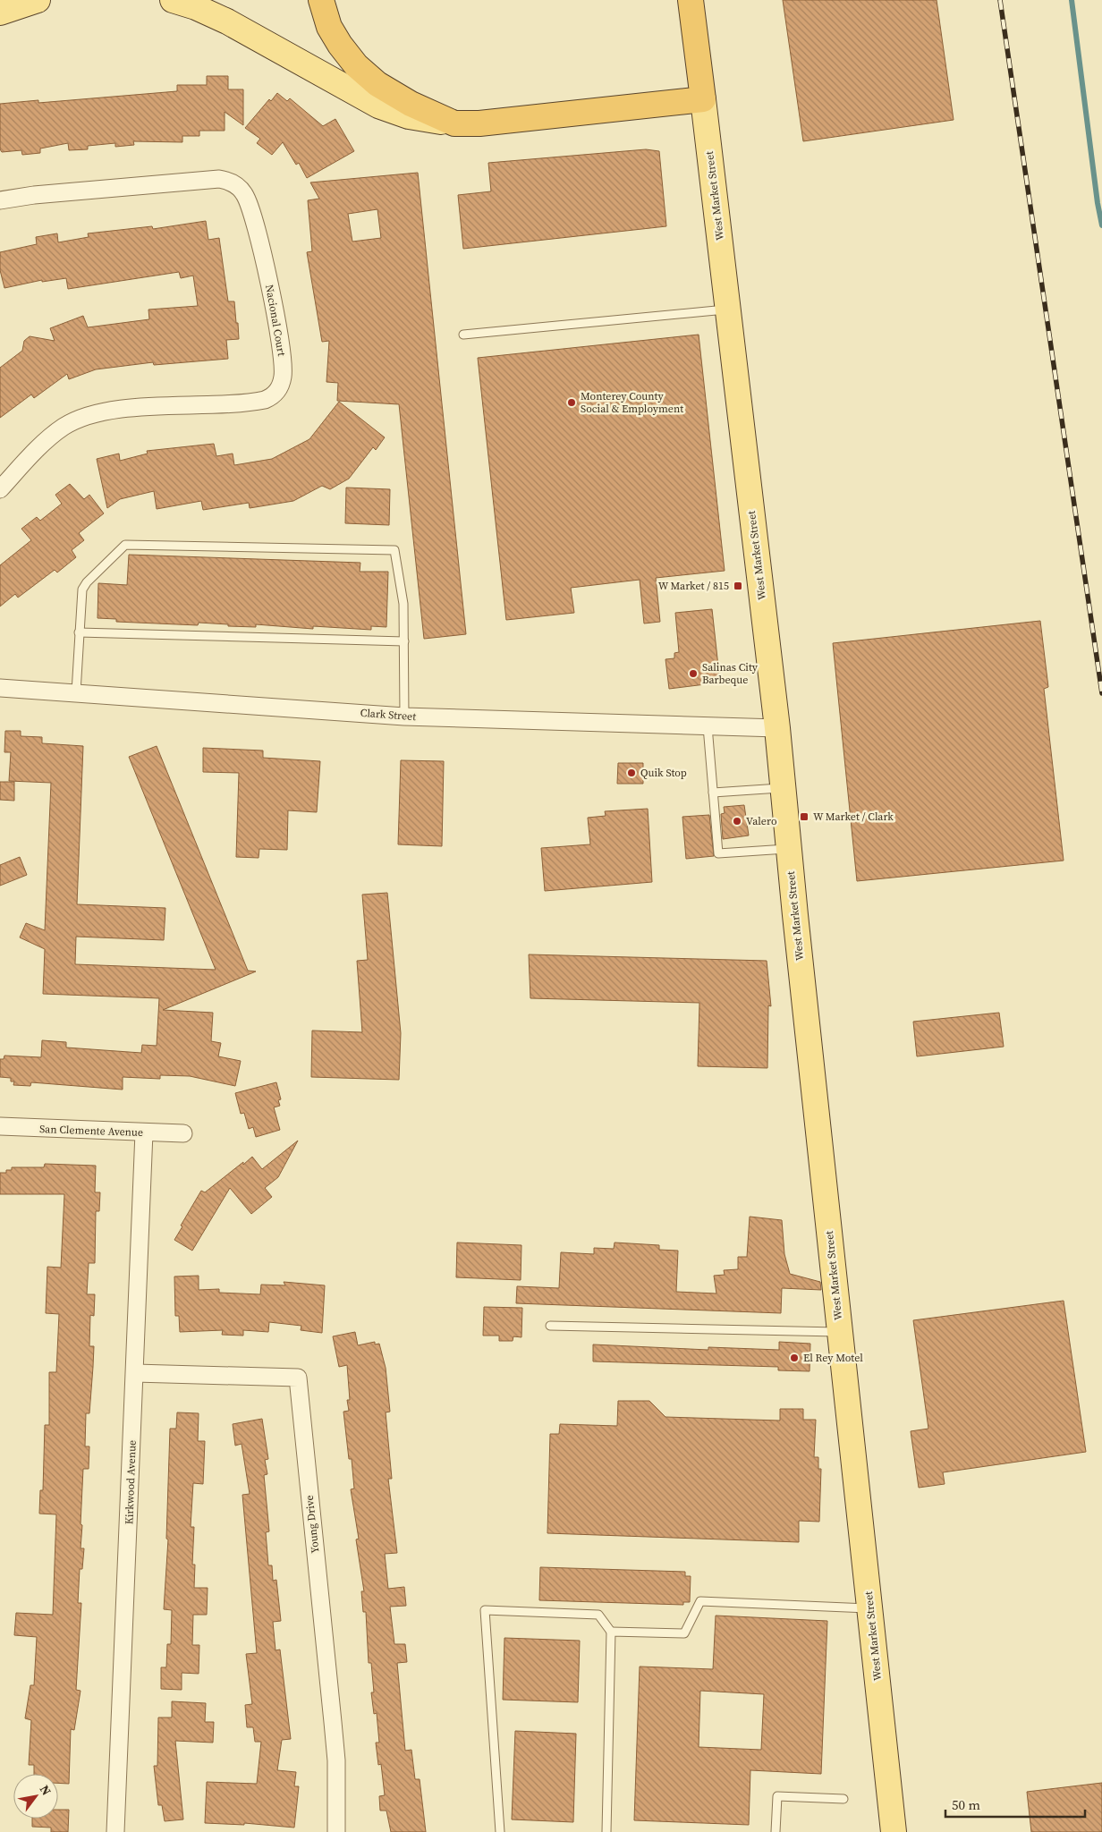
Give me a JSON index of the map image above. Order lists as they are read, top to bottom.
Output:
{
  "streets": {
    "highway": ["West Market Street"],
    "street": [
      "Nacional Court",
      "Clark Street",
      "San Clemente Avenue",
      "Kirkwood Avenue",
      "Young Drive"
    ]
  },
  "crossings": [
    ["West Market Street", "Clark Street"],
    ["San Clemente Avenue", "Kirkwood Avenue"],
    ["Kirkwood Avenue", "Young Drive"]
  ],
  "places": {
    "other": [
      "Monterey County Social & Employment",
      "Salinas City Barbeque",
      "Quik Stop",
      "Valero",
      "El Rey Motel"
    ],
    "transit": ["W Market / 815", "W Market / Clark"]
  },
  "scale_bar": "50 m",
  "north": "top right"
}
